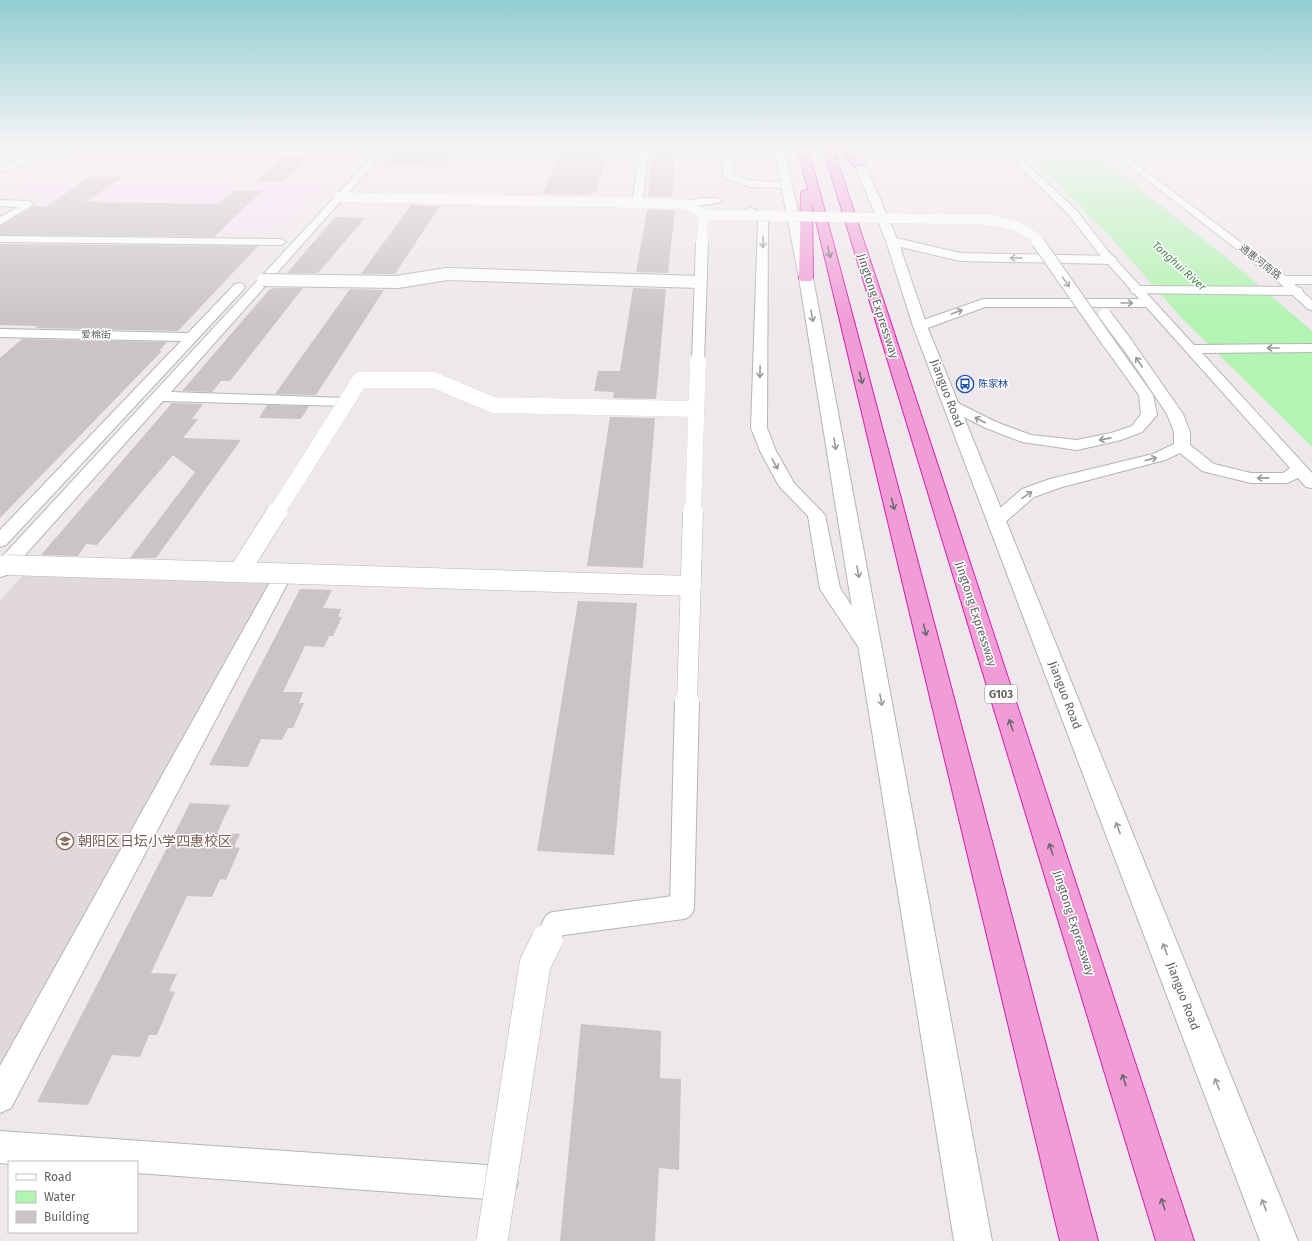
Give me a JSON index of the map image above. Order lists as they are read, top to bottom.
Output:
{
  "streets": {
    "highway": ["Jingtong Expressway", "G103"],
    "main road": ["Jianguo Road"],
    "street": ["通惠河南路", "爱棉街"]
  },
  "water": ["Tonghui River"],
  "places": {
    "bus stop": ["陈家林"],
    "school or university": ["朝阳区日坛小学四惠校区"]
  },
  "legend": ["Road", "Water", "Building"]
}
